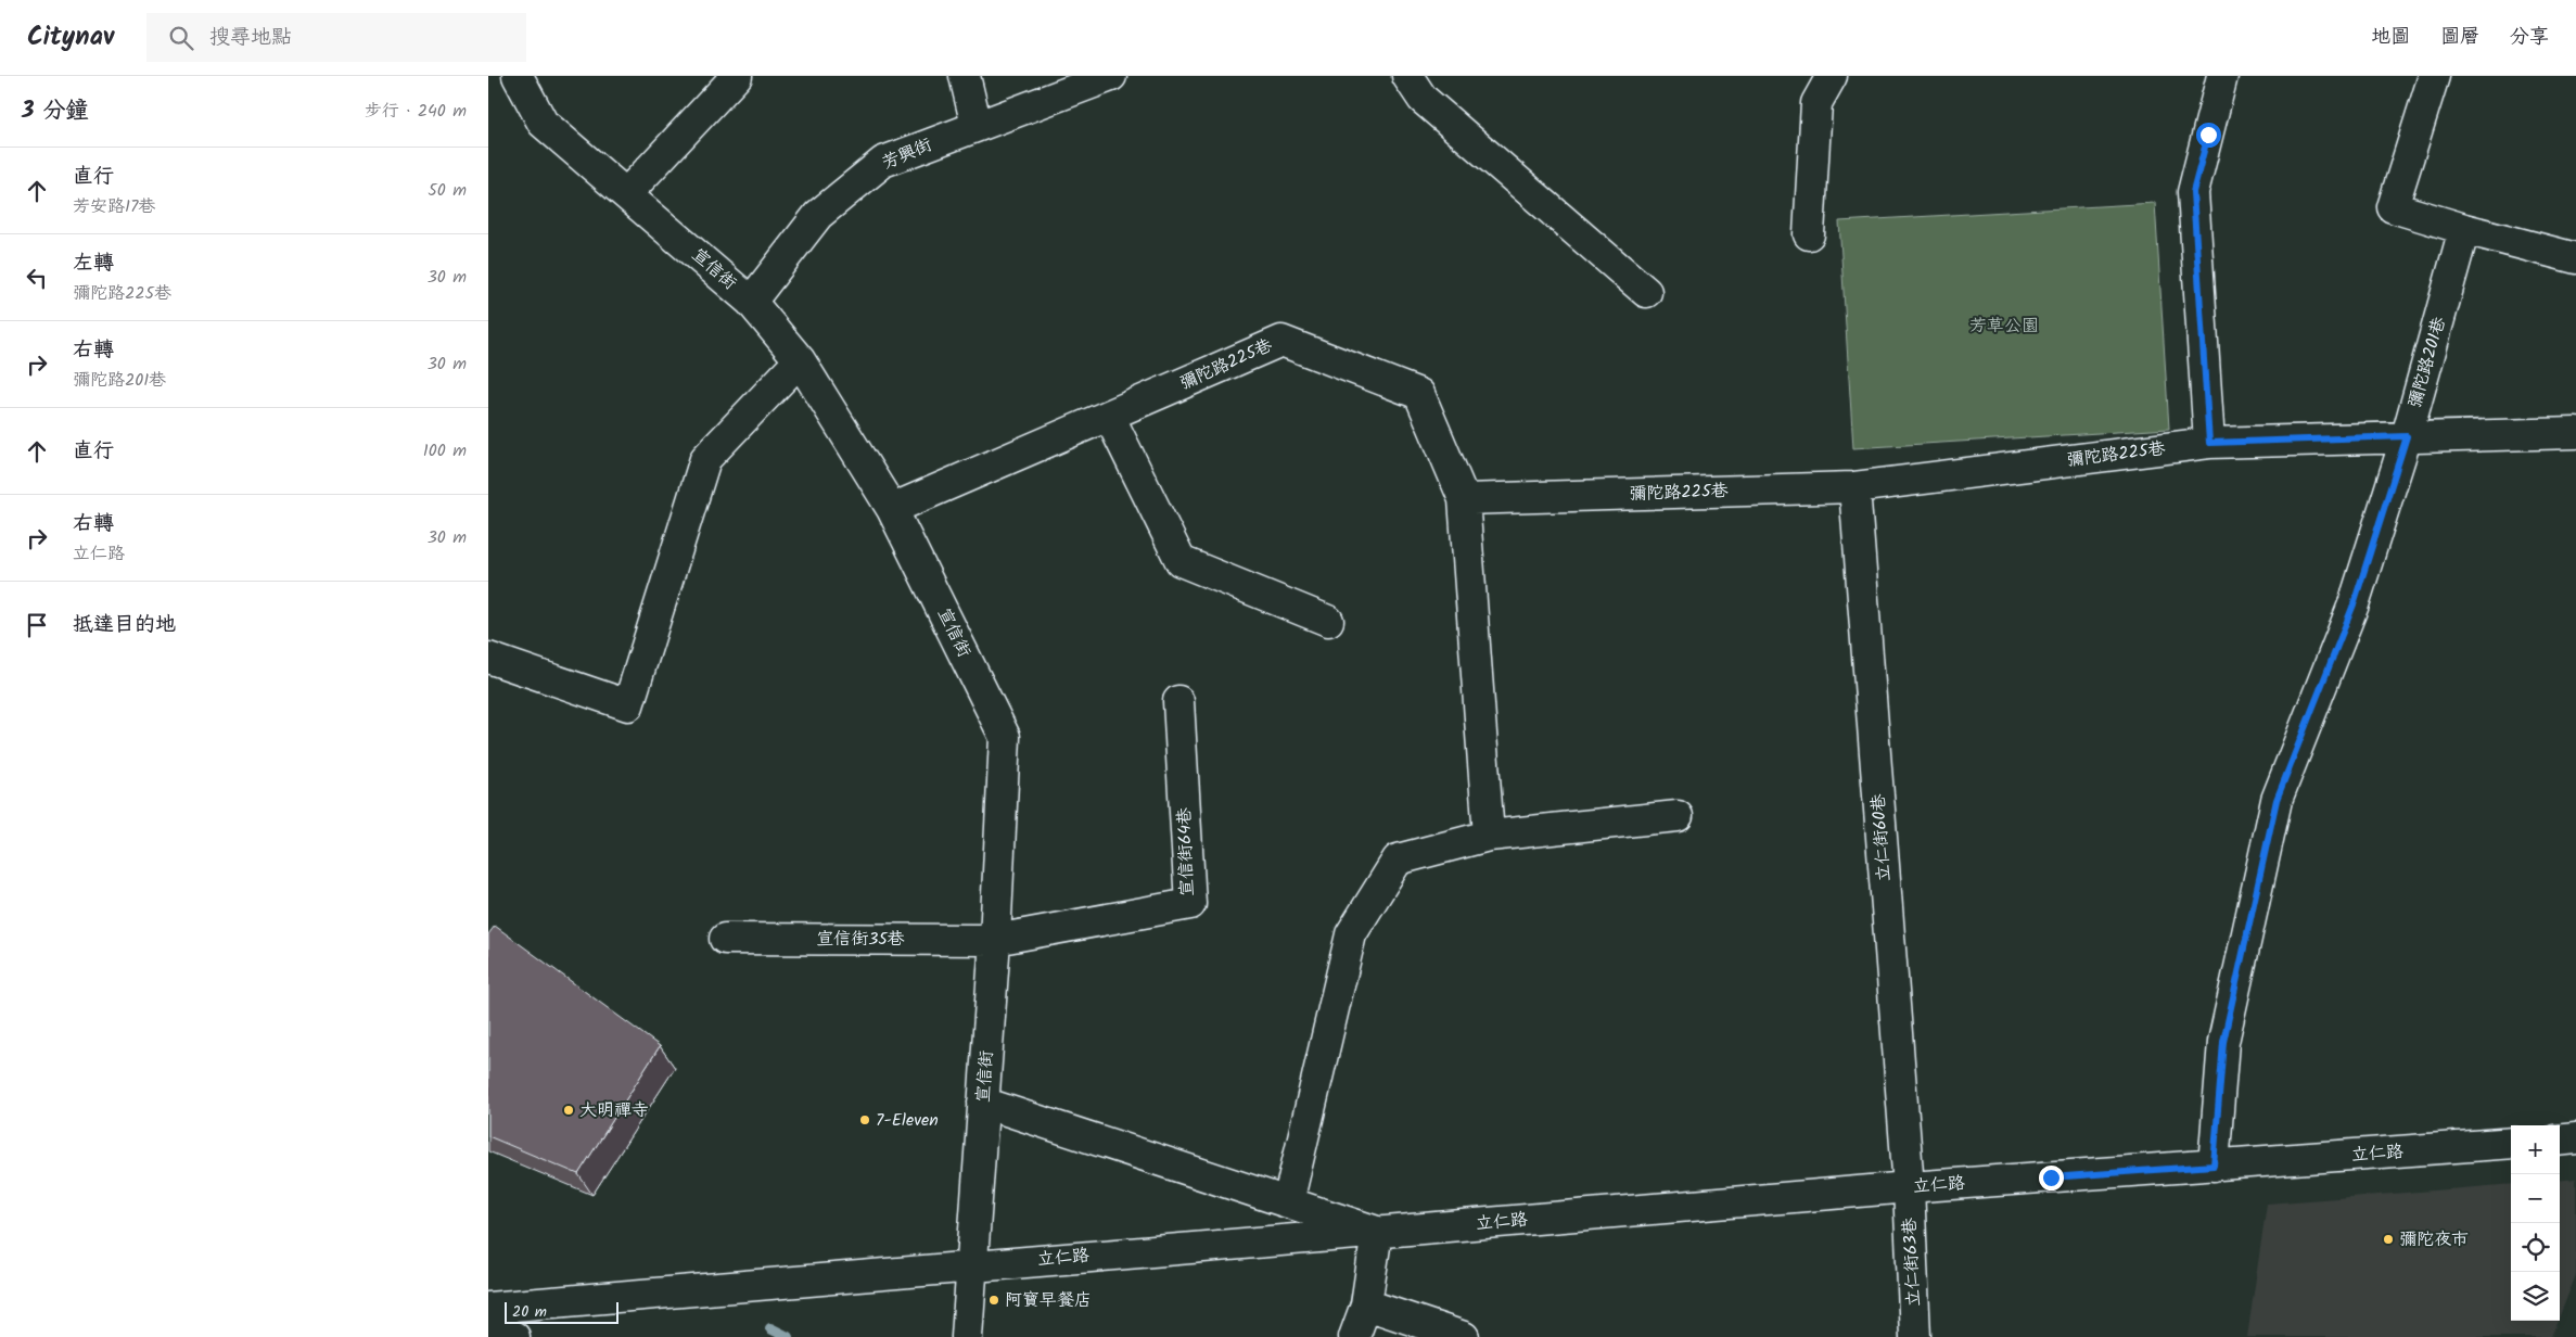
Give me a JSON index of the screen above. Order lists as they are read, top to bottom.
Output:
{
  "streets": {
    "street": [
      "芳興街",
      "宣信街",
      "彌陀路201巷",
      "彌陀路225巷",
      "立仁街60巷",
      "宣信街64巷",
      "宣信街35巷",
      "立仁路",
      "立仁街63巷"
    ]
  },
  "crossings": [
    ["芳興街", "宣信街"],
    ["宣信街", "彌陀路225巷"],
    ["宣信街", "宣信街64巷"],
    ["宣信街", "宣信街35巷"],
    ["宣信街", "立仁路"],
    ["彌陀路201巷", "彌陀路225巷"],
    ["彌陀路201巷", "立仁路"],
    ["彌陀路225巷", "立仁街60巷"],
    ["立仁街60巷", "立仁路"],
    ["立仁街60巷", "立仁街63巷"],
    ["宣信街64巷", "宣信街35巷"],
    ["立仁路", "立仁街63巷"]
  ],
  "parks": ["芳草公園"],
  "places": [
    "大明禪寺",
    "7-Eleven",
    "彌陀夜市",
    "阿寶早餐店"
  ],
  "scale_bar": "20 m",
  "page": {
    "header": "Citynav",
    "search": "搜尋地點",
    "nav": ["地圖", "圖層", "分享"],
    "heading": ["3 分鐘", "步行 · 240 m"],
    "list": [
      ["直行", "芳安路17巷", "50 m"],
      ["左轉", "彌陀路225巷", "30 m"],
      ["右轉", "彌陀路201巷", "30 m"],
      ["直行", "100 m"],
      ["右轉", "立仁路", "30 m"],
      "抵達目的地"
    ],
    "map_buttons": ["+", "−"],
    "scale": "20 m"
  }
}
